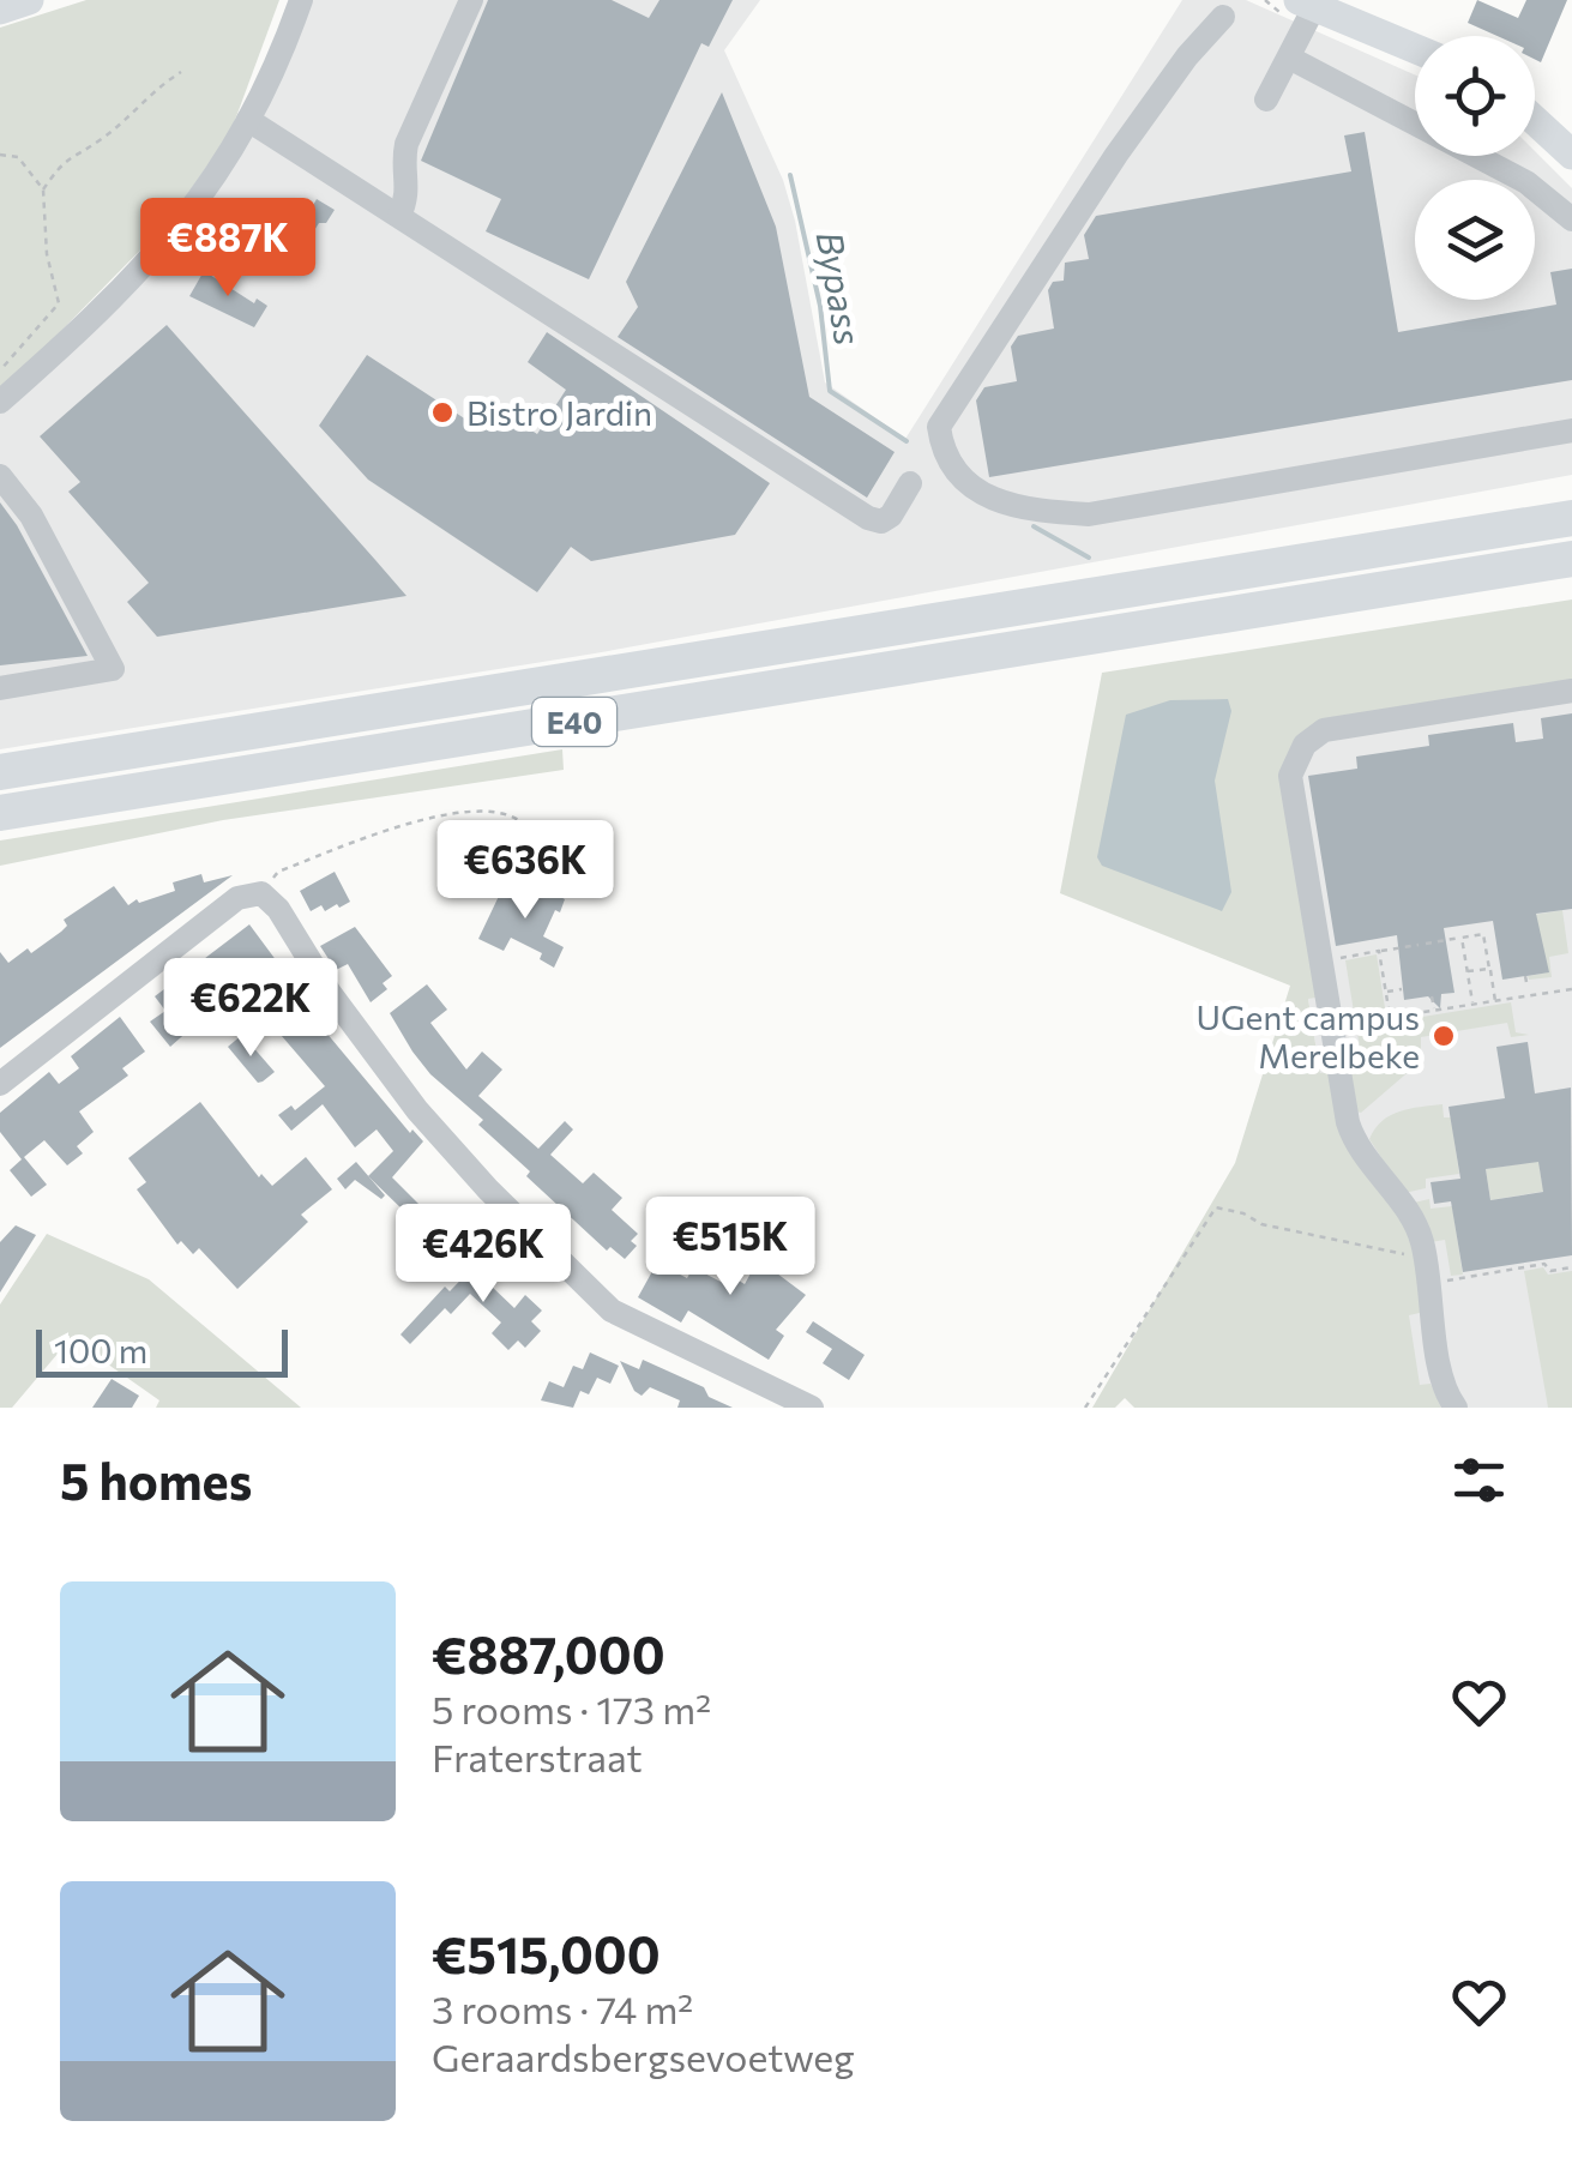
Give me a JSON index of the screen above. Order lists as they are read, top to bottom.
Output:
{
  "streets": {
    "highway": ["E40"]
  },
  "water": ["Bypass"],
  "places": ["Bistro Jardin", "UGent campus Merelbeke"],
  "scale_bar": "100 m",
  "page": {
    "price": [
      "€887K",
      "€636K",
      "€622K",
      "€515K",
      "€426K"
    ],
    "scale": "100 m",
    "heading": "5 homes",
    "list": [
      {
        "name": "€887,000",
        "note": "5 rooms · 173 m² · Fraterstraat"
      },
      {
        "name": "€515,000",
        "note": "3 rooms · 74 m² · Geraardsbergsevoetweg"
      }
    ]
  }
}
